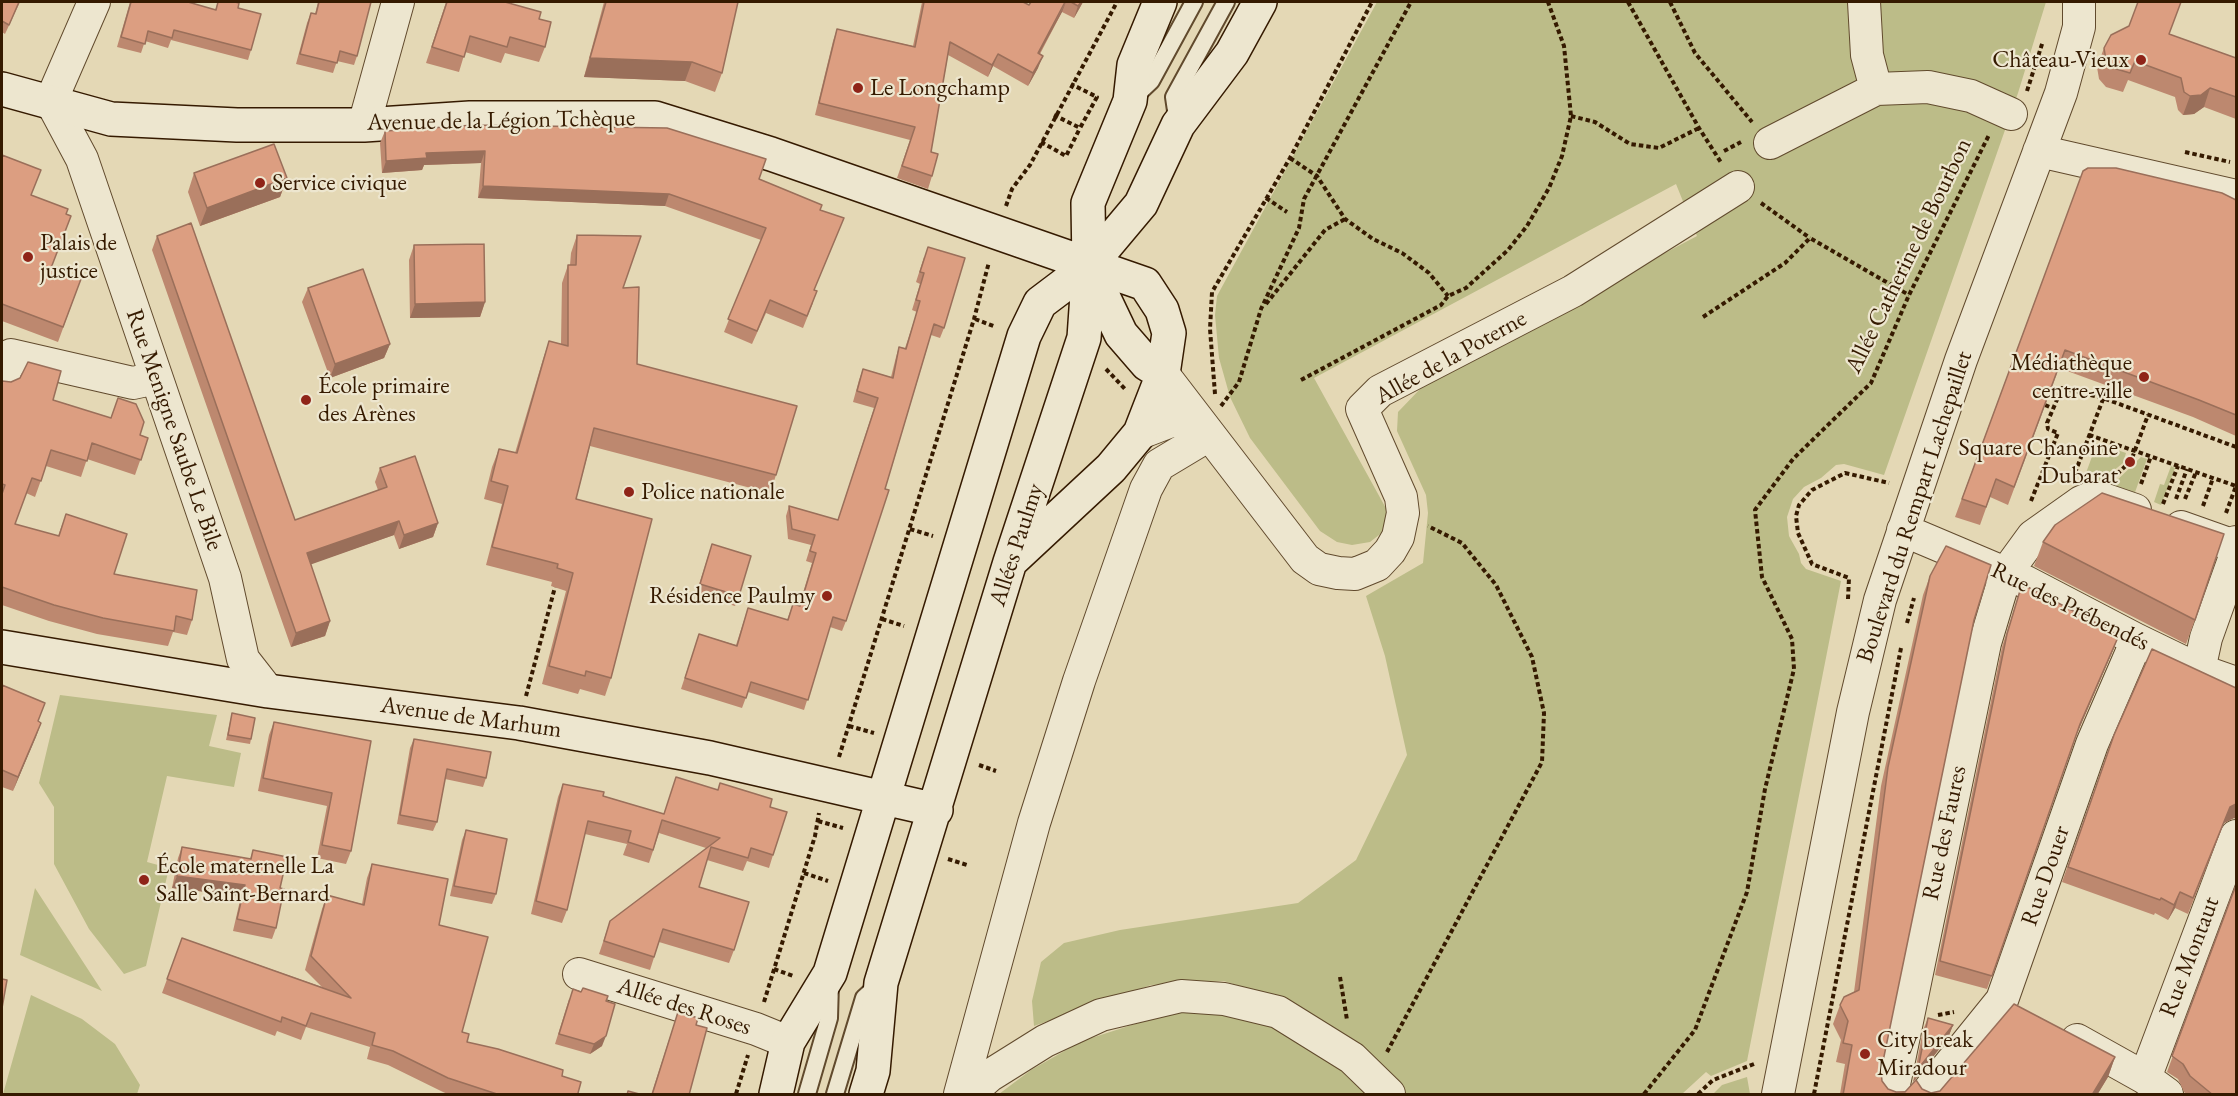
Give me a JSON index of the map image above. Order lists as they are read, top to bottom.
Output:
{
  "streets": {
    "street": [
      "Avenue de la Légion Tchèque",
      "Allée de la Poterne",
      "Rue Menigne Saube Le Bile",
      "Boulevard du Rempart Lachepaillet",
      "Allées Paulmy",
      "Rue des Prébendés",
      "Avenue de Marhum",
      "Rue des Faures",
      "Rue Douer",
      "Rue Montaut",
      "Allée des Roses"
    ],
    "path": ["Allée Catherine de Bourbon"]
  },
  "crossings": [
    ["Avenue de la Légion Tchèque", "Rue Menigne Saube Le Bile"],
    ["Avenue de la Légion Tchèque", "Allées Paulmy"],
    ["Rue Menigne Saube Le Bile", "Avenue de Marhum"],
    ["Boulevard du Rempart Lachepaillet", "Rue des Prébendés"],
    ["Allées Paulmy", "Avenue de Marhum"],
    ["Rue des Prébendés", "Rue des Faures"],
    ["Rue des Prébendés", "Rue Douer"]
  ],
  "places": [
    "Château-Vieux",
    "Le Longchamp",
    "Service civique",
    "Palais de justice",
    "Médiathèque centre-ville",
    "École primaire des Arènes",
    "Square Chanoine Dubarat",
    "Police nationale",
    "Résidence Paulmy",
    "École maternelle La Salle Saint-Bernard",
    "City break Miradour"
  ]
}
